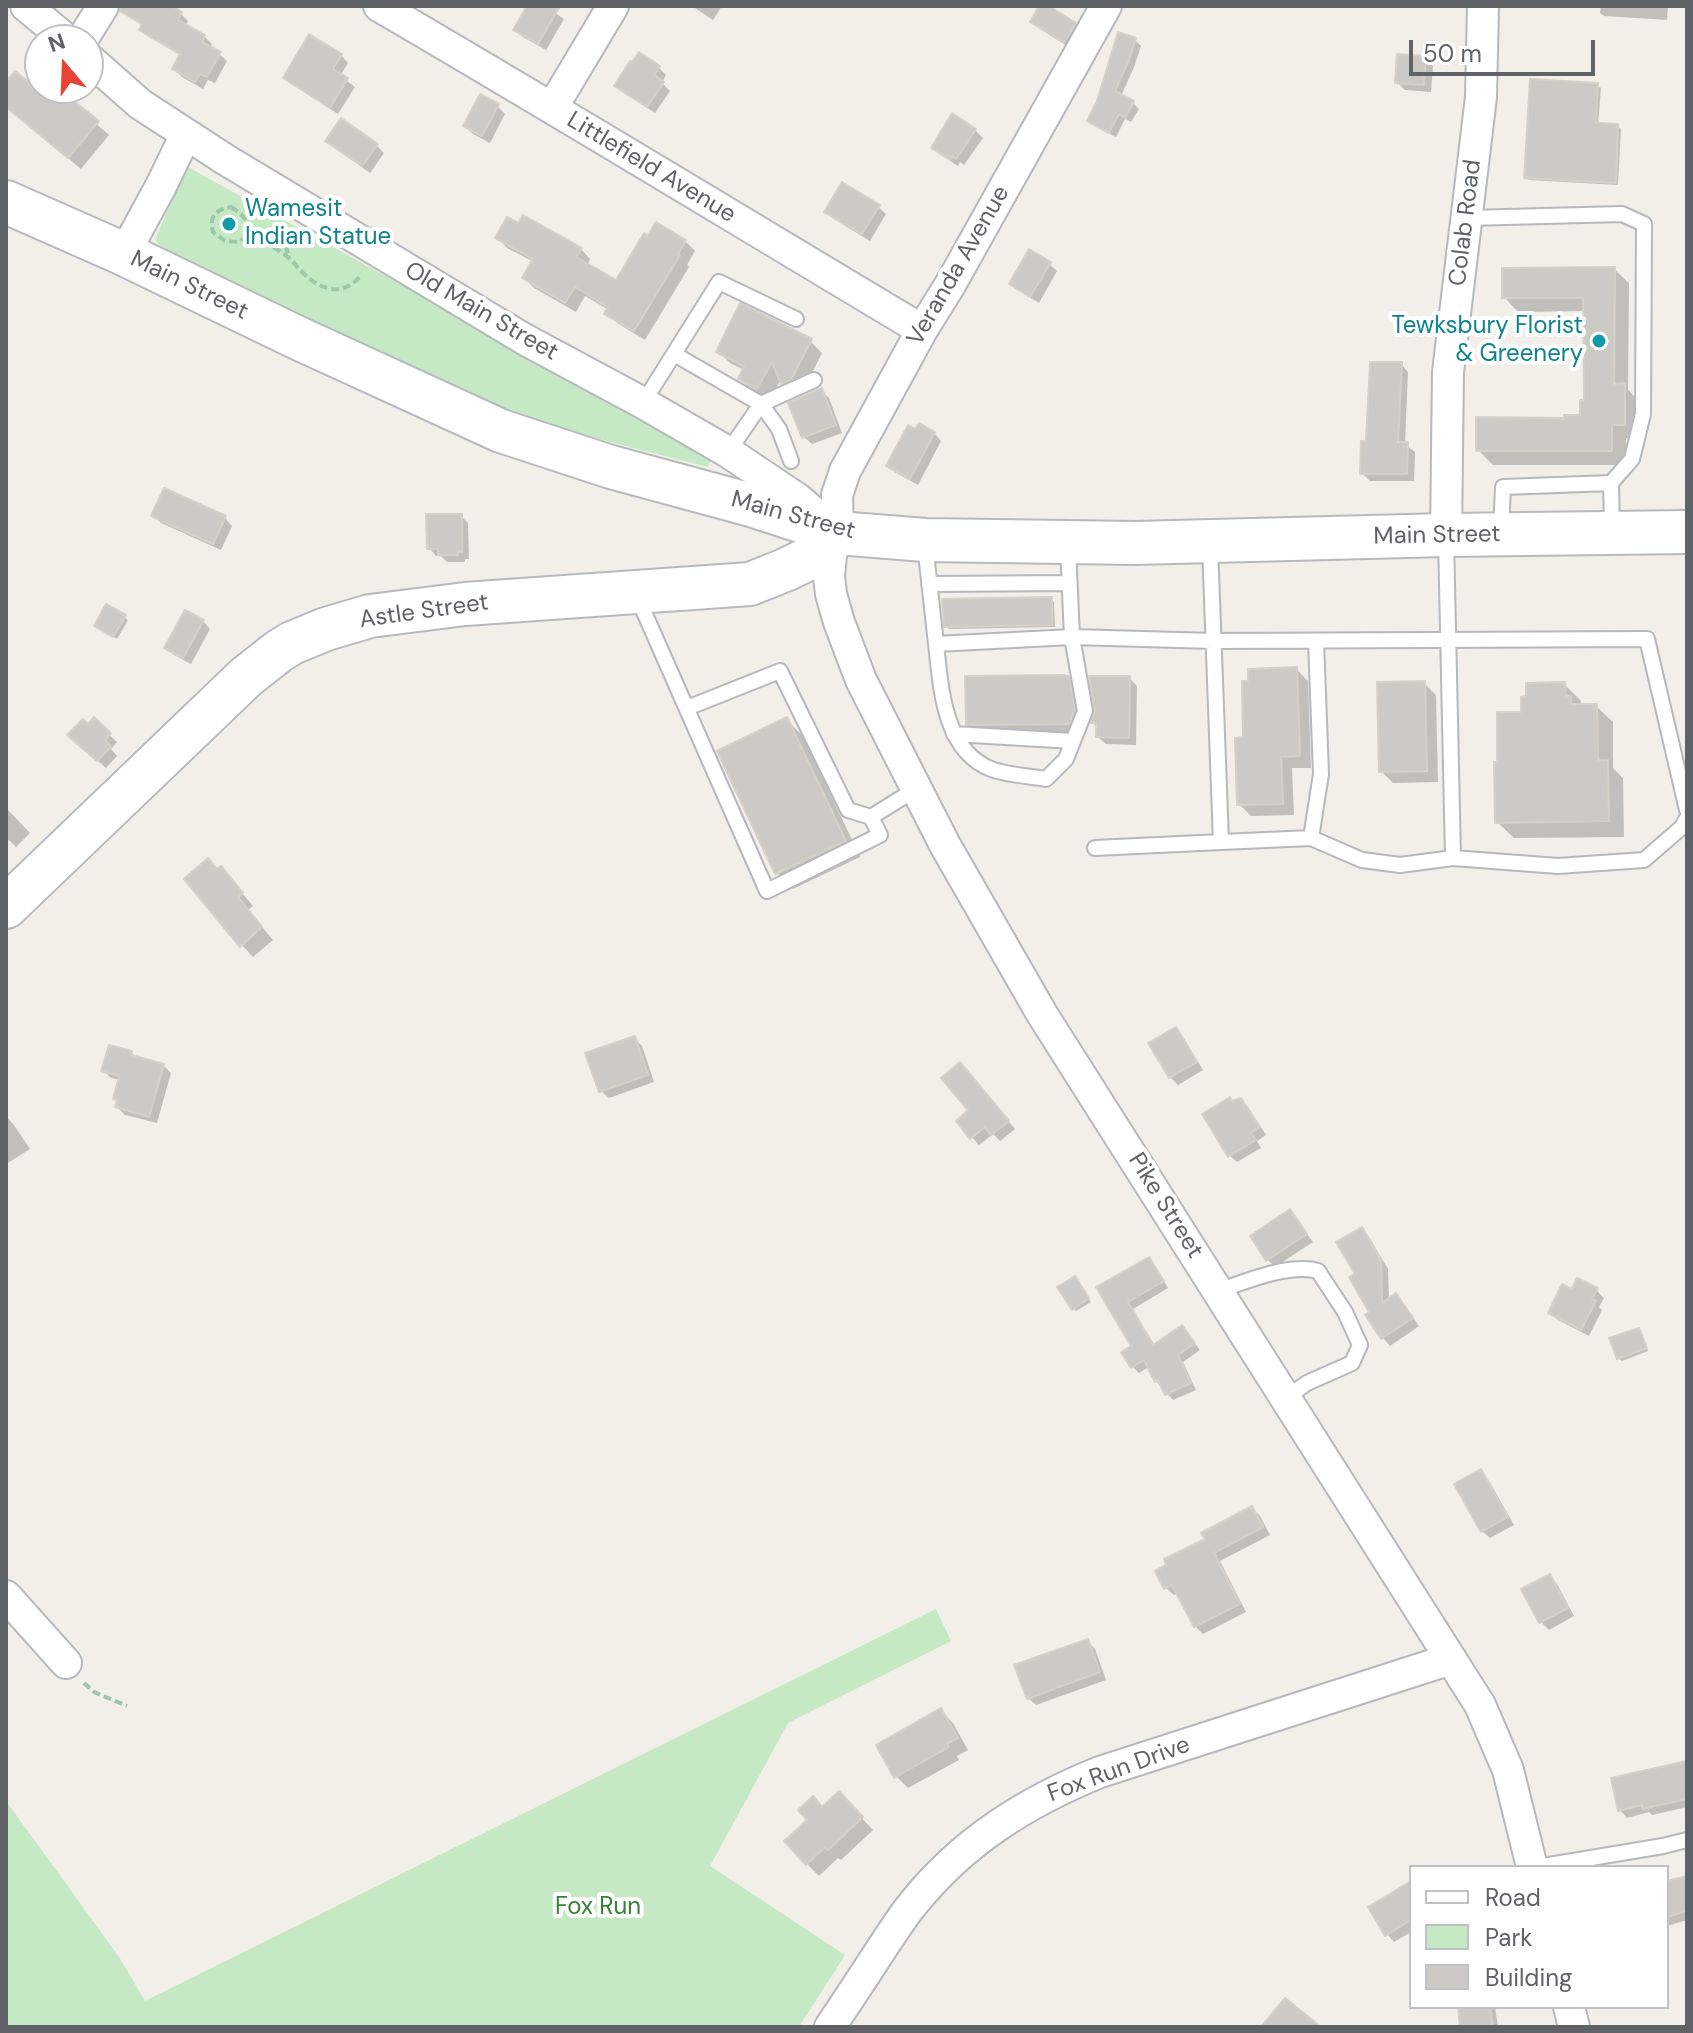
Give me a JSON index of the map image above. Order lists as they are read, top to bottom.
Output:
{
  "streets": {
    "main road": ["Main Street", "Astle Street"],
    "street": [
      "Littlefield Avenue",
      "Colab Road",
      "Veranda Avenue",
      "Old Main Street",
      "Pike Street",
      "Fox Run Drive"
    ]
  },
  "crossings": [
    ["Littlefield Avenue", "Veranda Avenue"],
    ["Colab Road", "Main Street"],
    ["Veranda Avenue", "Main Street"],
    ["Veranda Avenue", "Old Main Street"],
    ["Veranda Avenue", "Astle Street"],
    ["Veranda Avenue", "Pike Street"],
    ["Main Street", "Old Main Street"],
    ["Main Street", "Astle Street"],
    ["Main Street", "Pike Street"],
    ["Old Main Street", "Astle Street"],
    ["Old Main Street", "Pike Street"],
    ["Astle Street", "Pike Street"],
    ["Pike Street", "Fox Run Drive"]
  ],
  "parks": ["Fox Run"],
  "places": ["Wamesit Indian Statue", "Tewksbury Florist & Greenery"],
  "legend": ["Road", "Park", "Building"],
  "scale_bar": "50 m",
  "north": "top"
}
